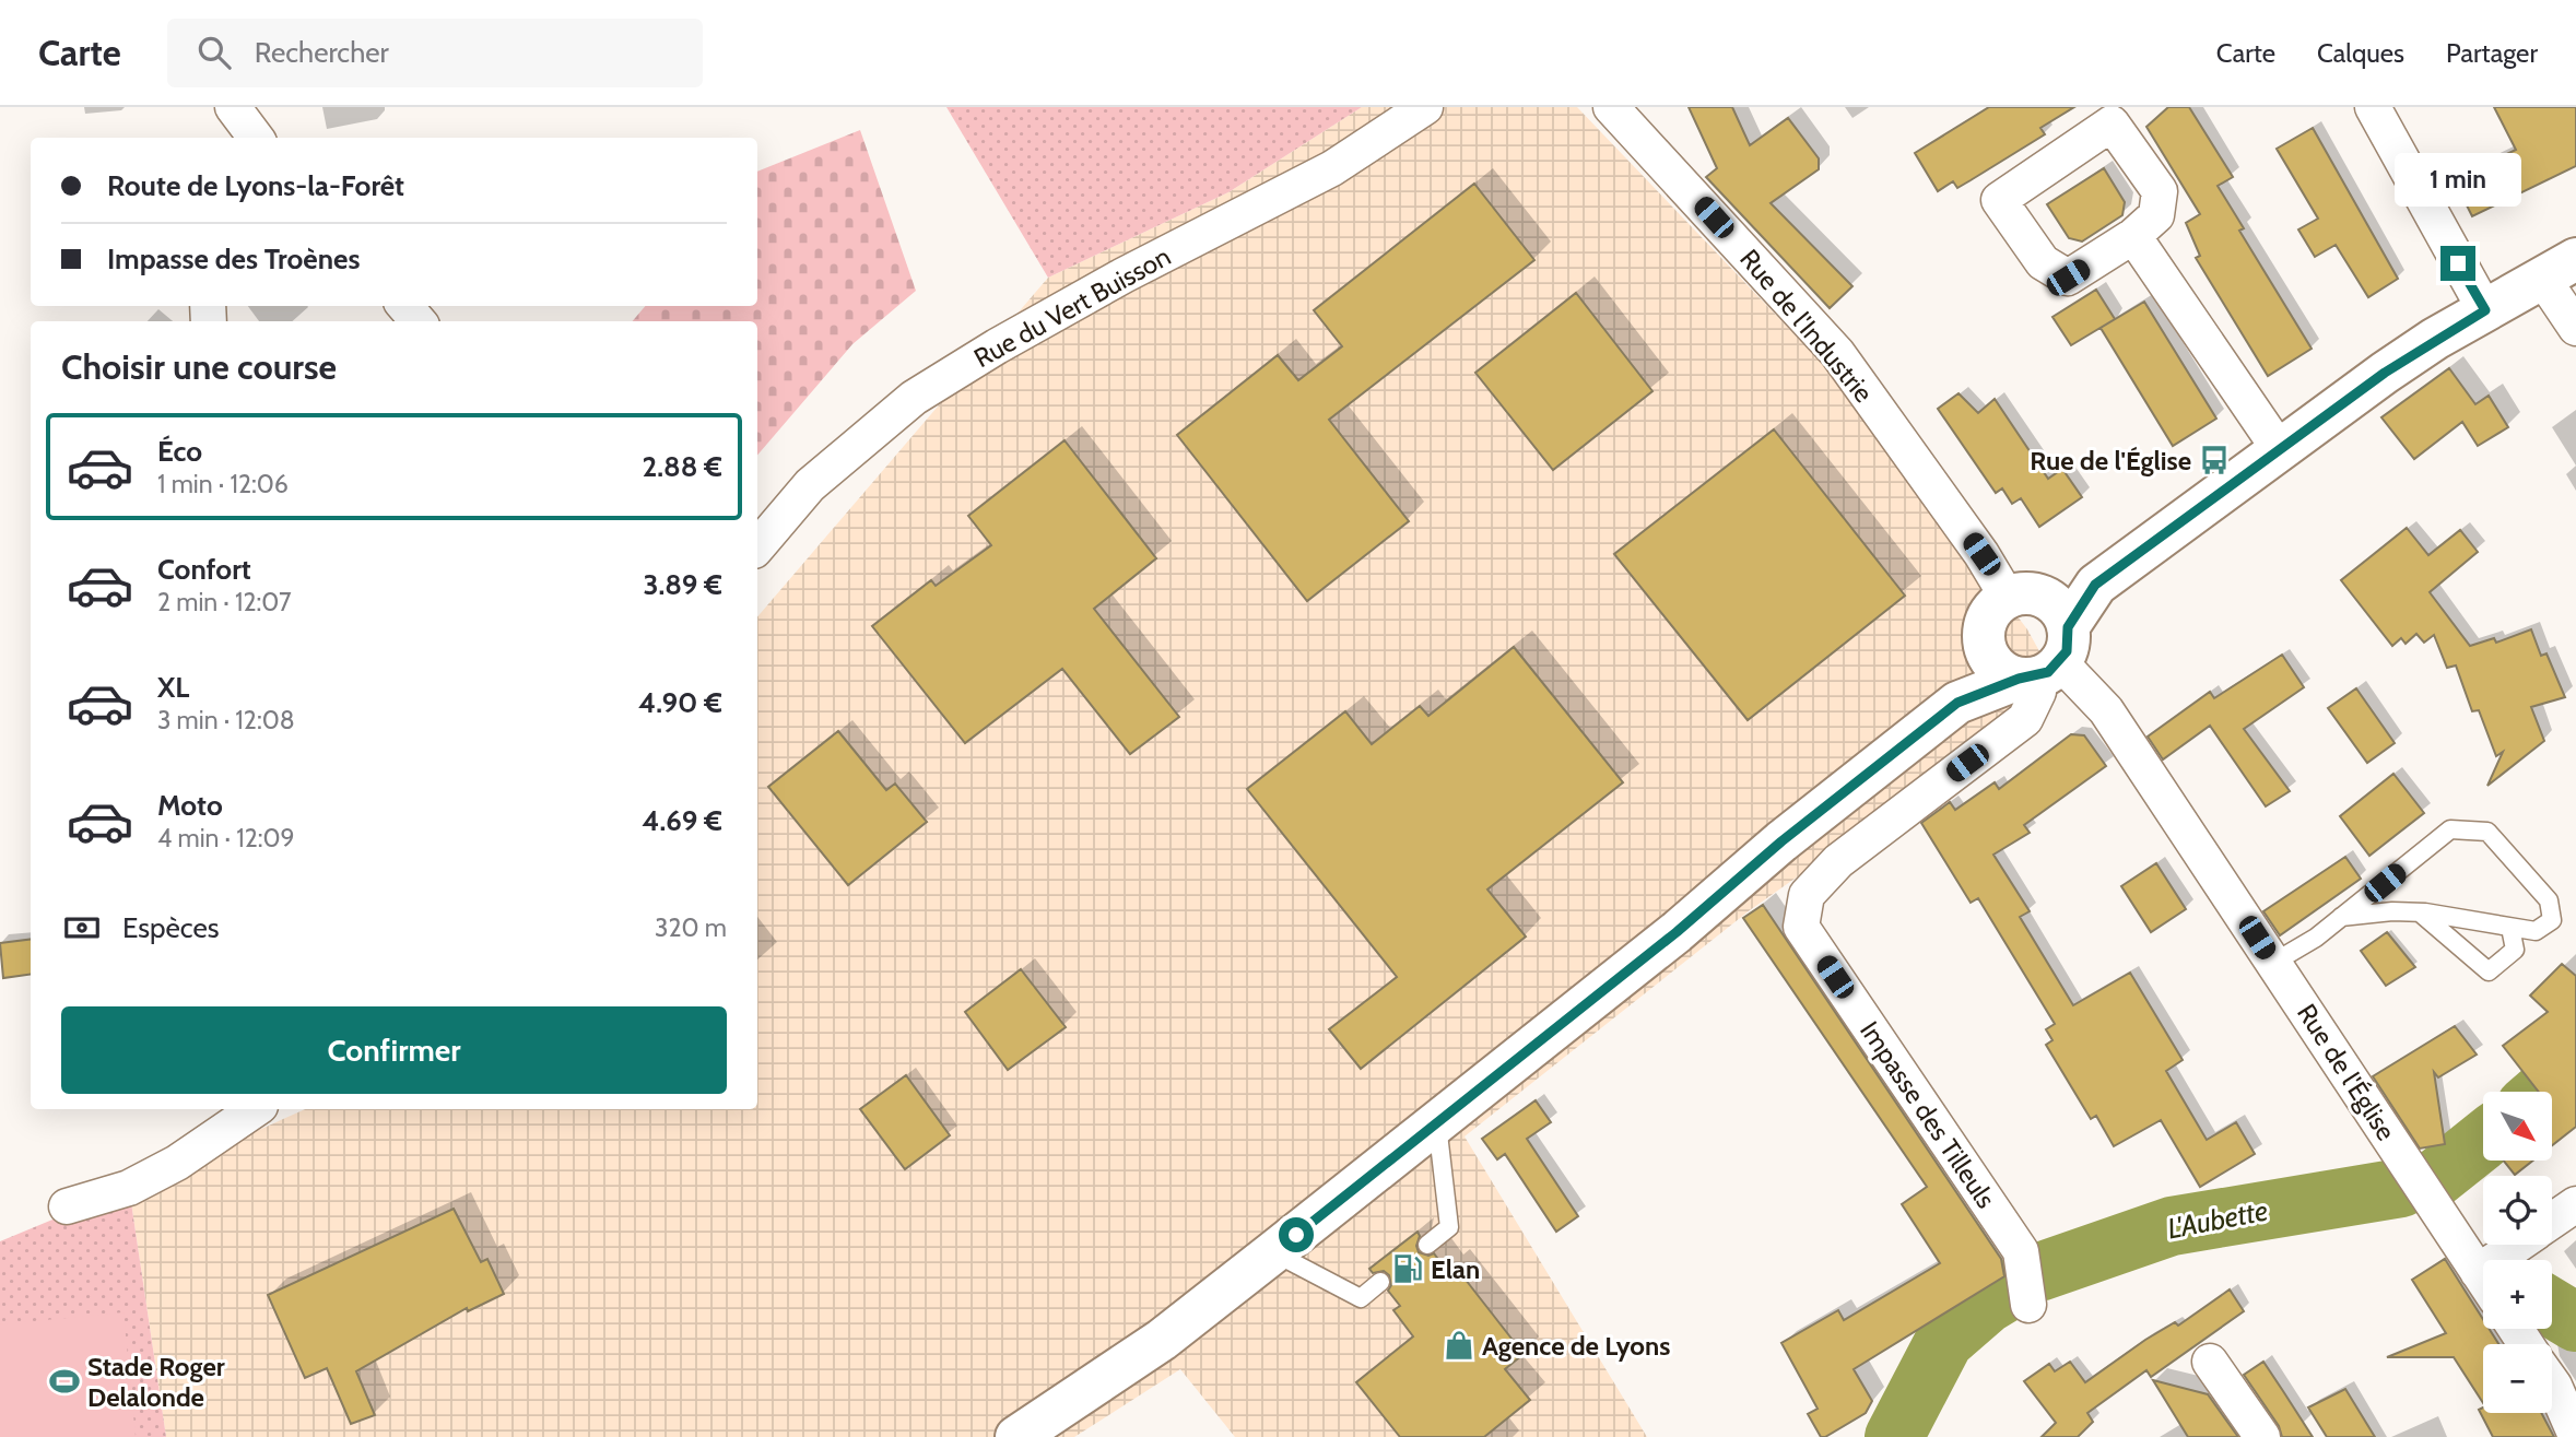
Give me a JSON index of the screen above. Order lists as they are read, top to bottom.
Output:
{
  "streets": {
    "street": [
      "Rue du Vert Buisson",
      "Rue de l'Industrie",
      "Rue de l'Église",
      "Impasse des Tilleuls"
    ]
  },
  "crossings": [
    ["Rue de l'Église", "Impasse des Tilleuls"]
  ],
  "water": ["L'Aubette"],
  "places": {
    "bus stop": ["Rue de l'Église"],
    "fuel station": ["Elan"],
    "shop": ["Agence de Lyons"],
    "sports": ["Stade Roger Delalonde"]
  },
  "north": "bottom right",
  "page": {
    "header": "Carte",
    "search": "Rechercher",
    "nav": ["Carte", "Calques", "Partager"],
    "banner": ["Route de Lyons-la-Forêt", "Impasse des Troènes"],
    "bubble": "1 min",
    "heading": "Choisir une course",
    "list": [
      {
        "name": "Éco",
        "note": "1 min · 12:06",
        "value": "2.88 €"
      },
      {
        "name": "Confort",
        "note": "2 min · 12:07",
        "value": "3.89 €"
      },
      {
        "name": "XL",
        "note": "3 min · 12:08",
        "value": "4.90 €"
      },
      {
        "name": "Moto",
        "note": "4 min · 12:09",
        "value": "4.69 €"
      }
    ],
    "pay": ["Espèces", "320 m"],
    "buttons": "Confirmer",
    "map_buttons": ["+", "−"]
  }
}
